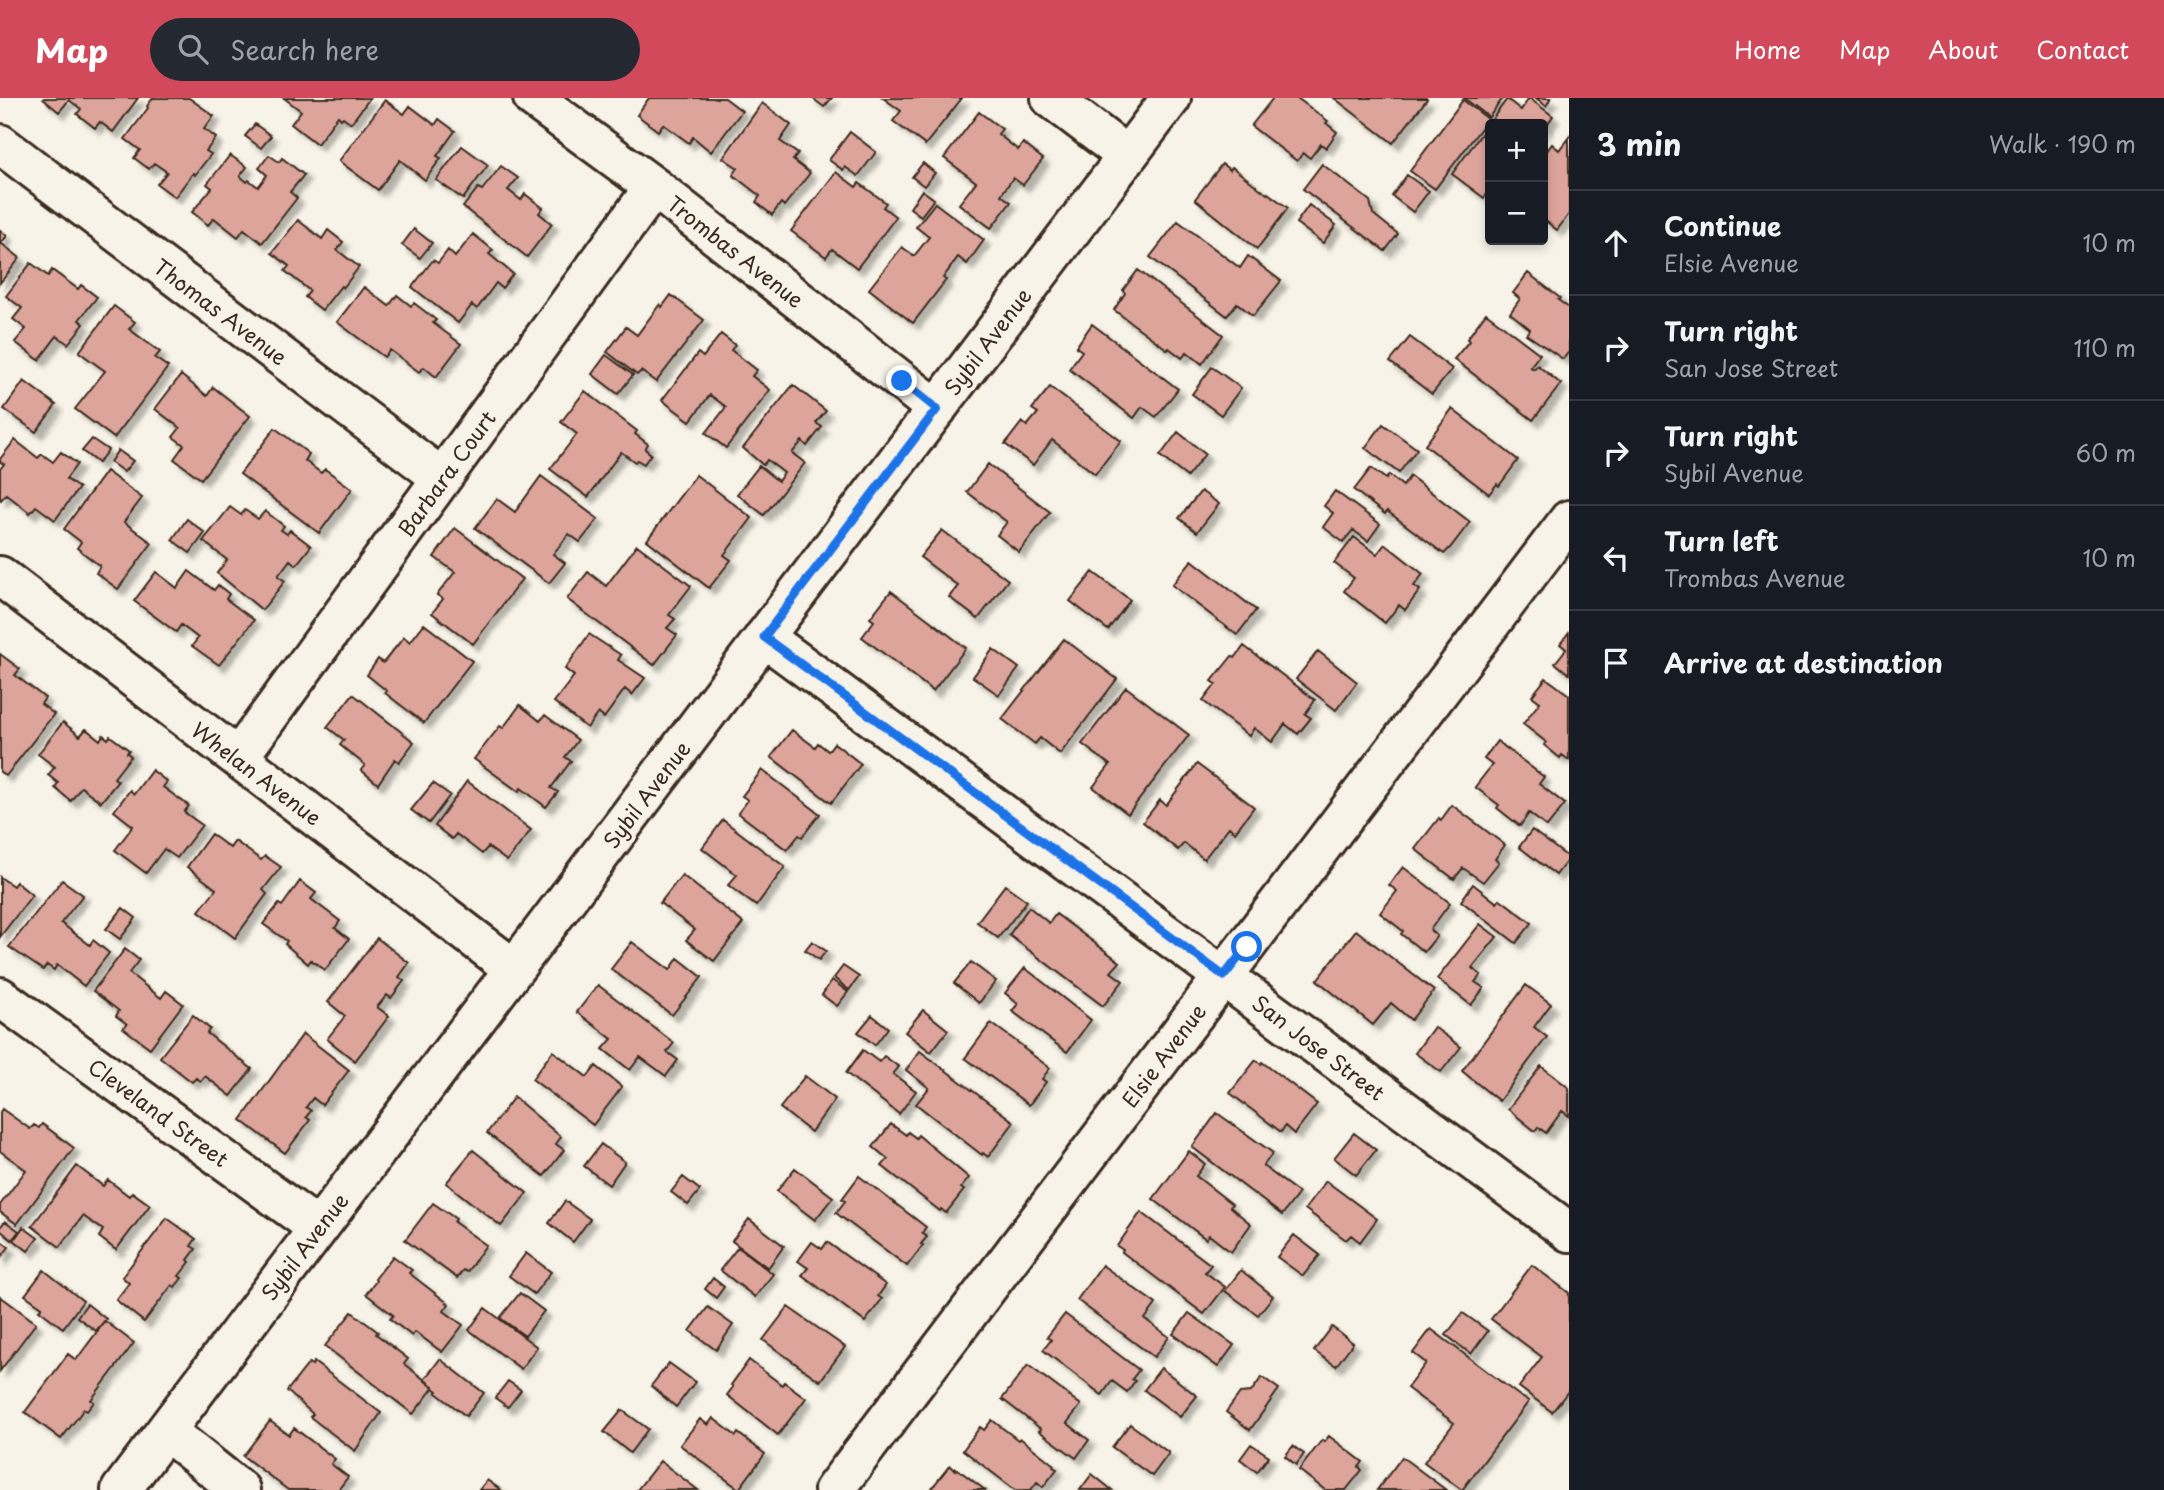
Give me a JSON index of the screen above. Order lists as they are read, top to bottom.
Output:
{
  "streets": {
    "street": [
      "Trombas Avenue",
      "Thomas Avenue",
      "Sybil Avenue",
      "Barbara Court",
      "Whelan Avenue",
      "San Jose Street",
      "Elsie Avenue",
      "Cleveland Street"
    ]
  },
  "crossings": [
    ["Trombas Avenue", "Sybil Avenue"],
    ["Trombas Avenue", "Barbara Court"],
    ["Thomas Avenue", "Barbara Court"],
    ["Sybil Avenue", "Whelan Avenue"],
    ["Sybil Avenue", "San Jose Street"],
    ["Sybil Avenue", "Cleveland Street"],
    ["Barbara Court", "Whelan Avenue"],
    ["San Jose Street", "Elsie Avenue"]
  ],
  "page": {
    "header": "Map",
    "search": "Search here",
    "nav": [
      "Home",
      "Map",
      "About",
      "Contact"
    ],
    "heading": ["3 min", "Walk · 190 m"],
    "map_buttons": ["+", "−"],
    "list": [
      ["Continue", "Elsie Avenue", "10 m"],
      ["Turn right", "San Jose Street", "110 m"],
      ["Turn right", "Sybil Avenue", "60 m"],
      ["Turn left", "Trombas Avenue", "10 m"],
      "Arrive at destination"
    ]
  }
}
